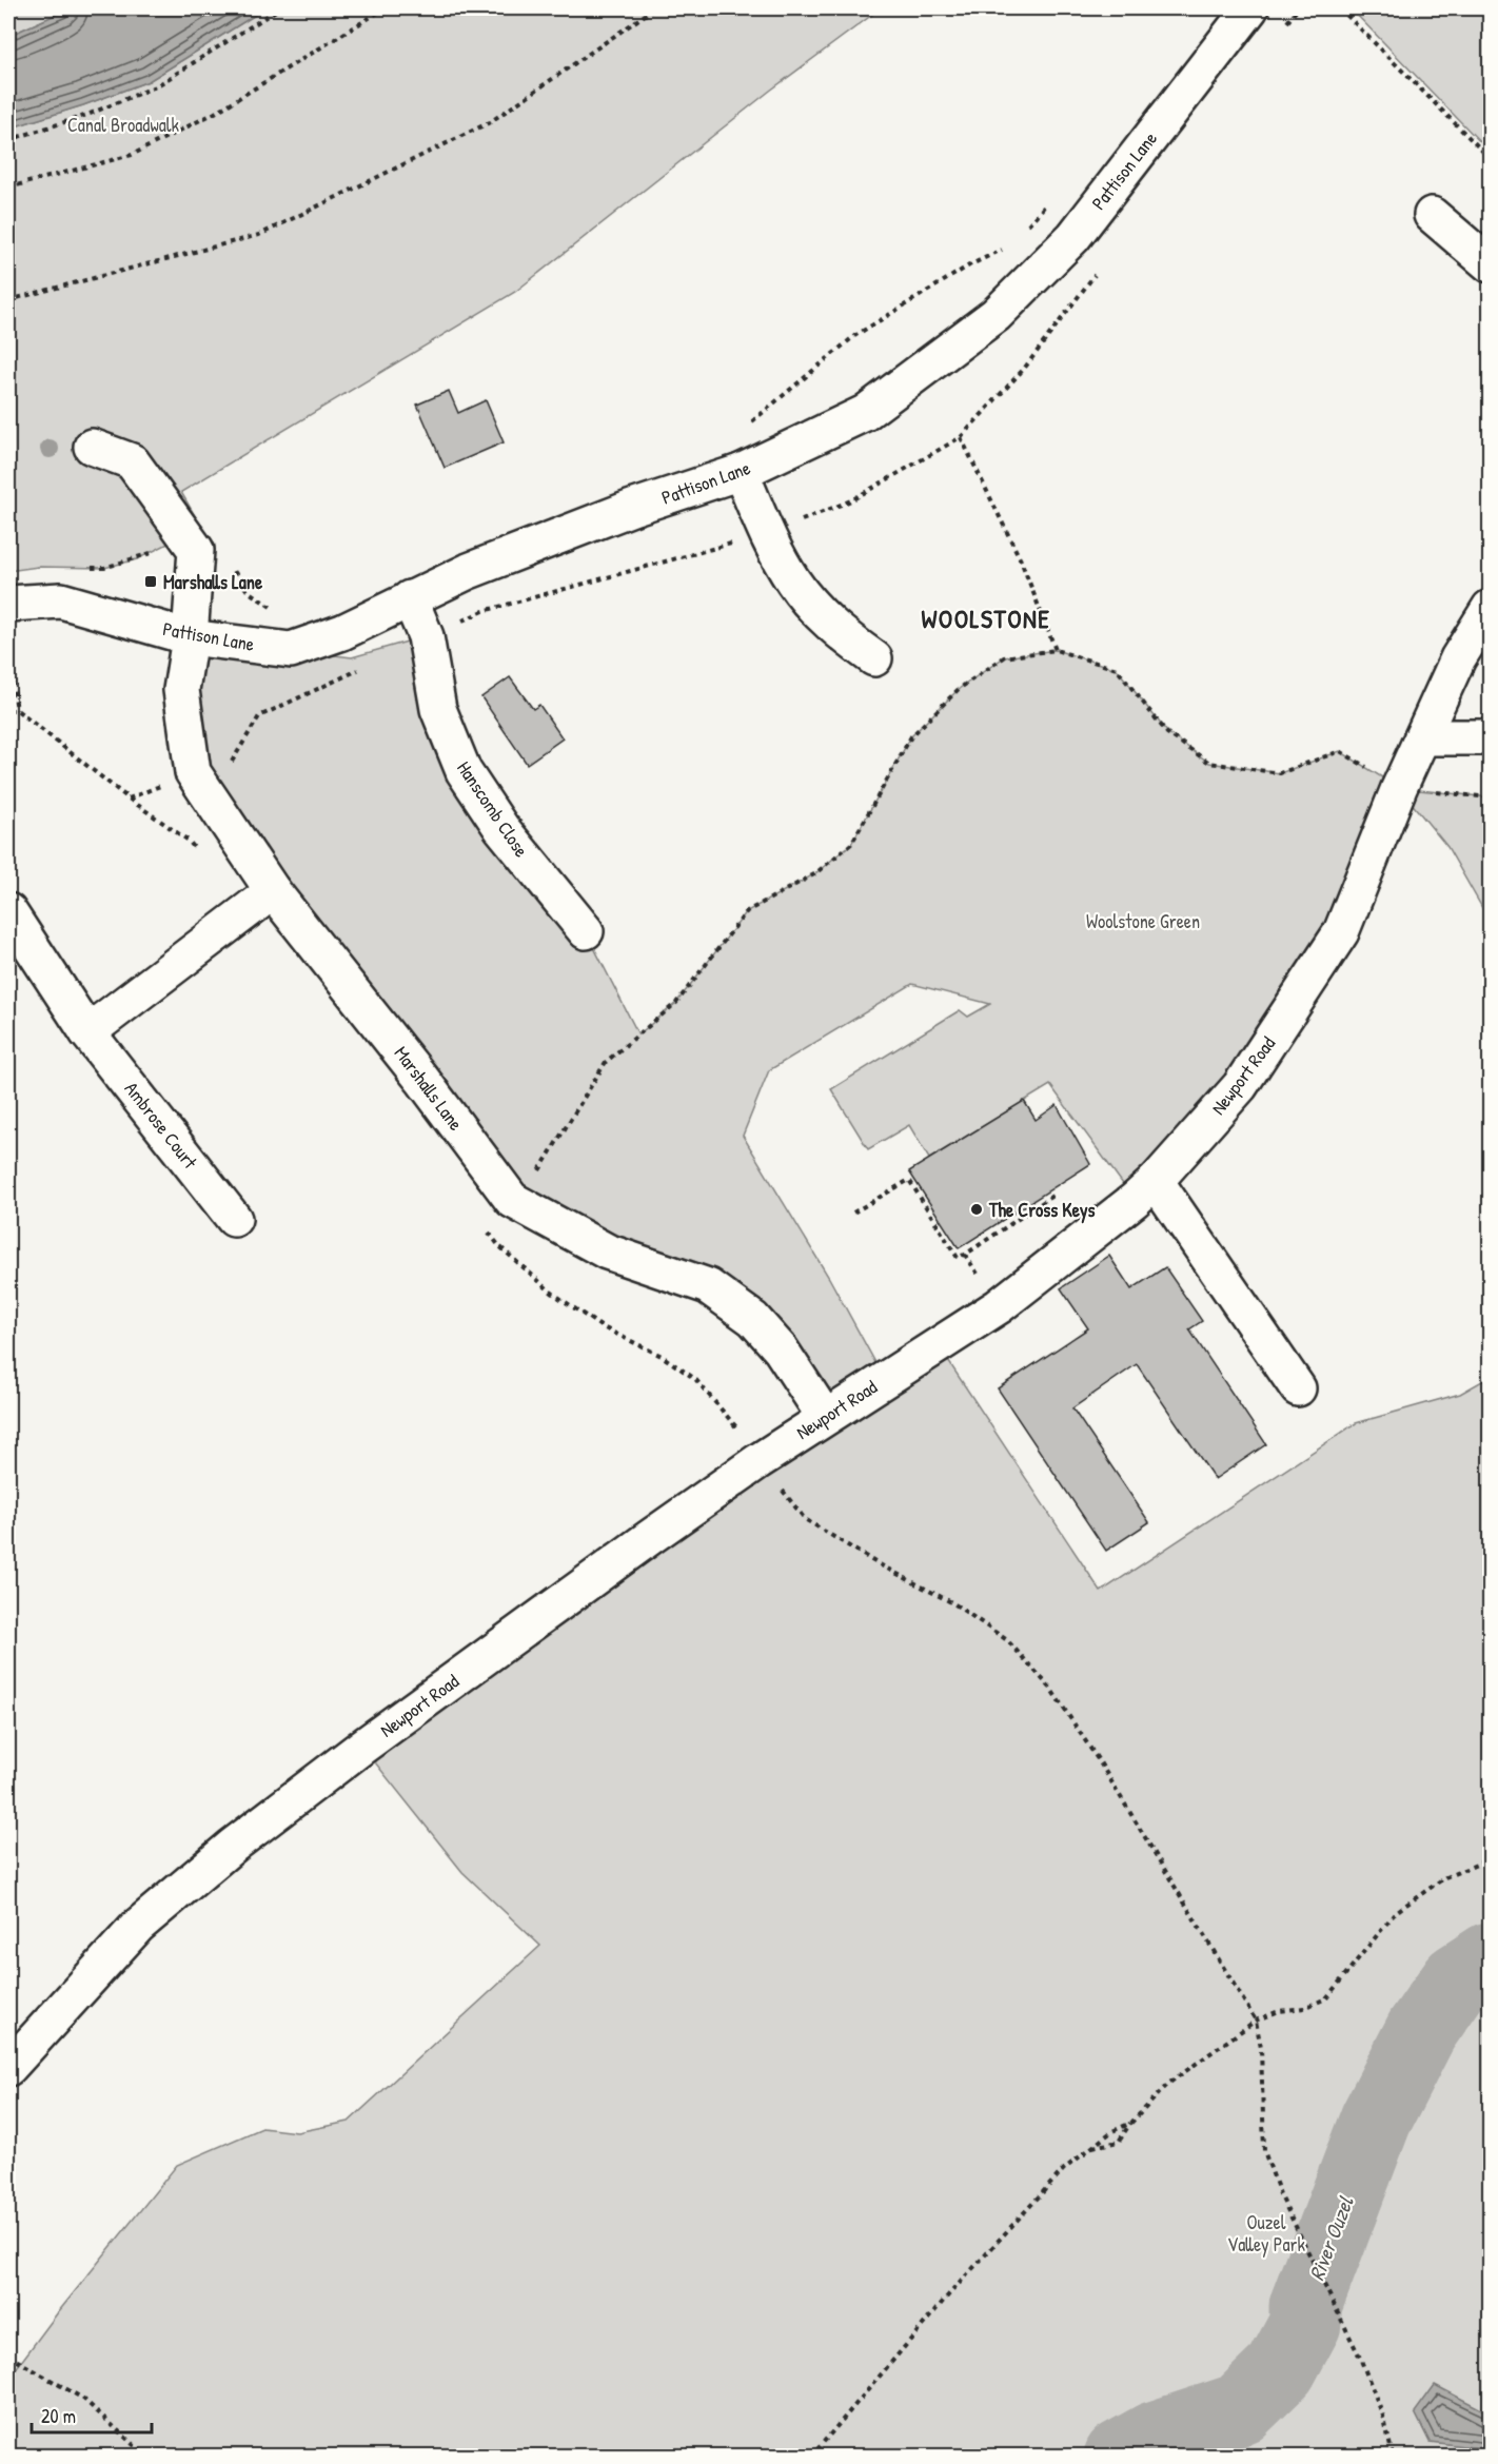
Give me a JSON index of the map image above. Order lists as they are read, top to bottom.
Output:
{
  "streets": {
    "street": [
      "Pattison Lane",
      "Hanscomb Close",
      "Newport Road",
      "Marshalls Lane",
      "Ambrose Court"
    ]
  },
  "crossings": [
    ["Pattison Lane", "Hanscomb Close"],
    ["Pattison Lane", "Marshalls Lane"],
    ["Newport Road", "Marshalls Lane"]
  ],
  "districts": ["WOOLSTONE"],
  "water": ["River Ouzel"],
  "parks": ["Canal Broadwalk", "Woolstone Green", "Ouzel Valley Park"],
  "places": {
    "transit": ["Marshalls Lane"],
    "other": ["The Cross Keys"]
  },
  "scale_bar": "20 m"
}
